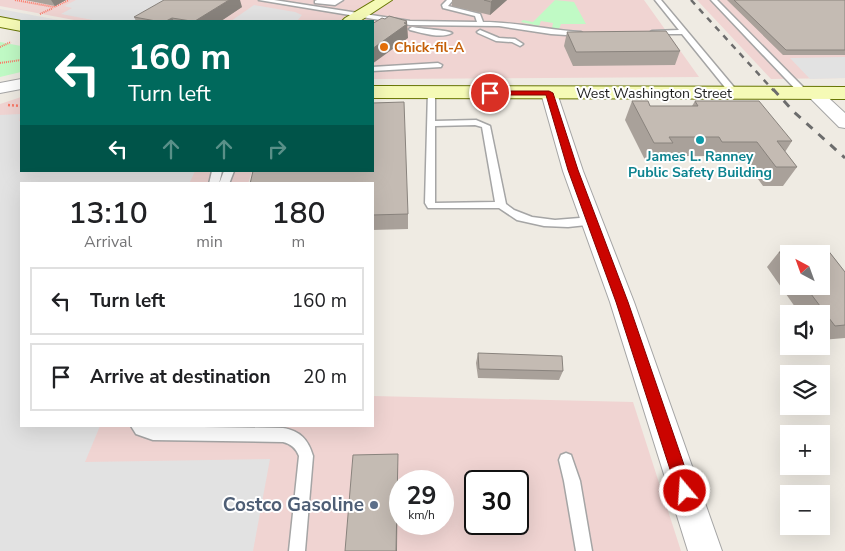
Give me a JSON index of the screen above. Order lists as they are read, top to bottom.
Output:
{
  "streets": {
    "street": ["West Washington Street"]
  },
  "places": ["Chick-fil-A", "James L. Ranney Public Safety Building", "Costco Gasoline"],
  "north": "top left",
  "page": {
    "turn": ["160 m", "Turn left"],
    "eta": [
      "13:10",
      "Arrival",
      "1",
      "min",
      "180",
      "m"
    ],
    "map_buttons": ["+", "−"],
    "list": [
      {
        "name": "Turn left",
        "value": "160 m"
      },
      {
        "name": "Arrive at destination",
        "value": "20 m"
      }
    ],
    "speed": "29 km/h",
    "limit": "30"
  }
}
